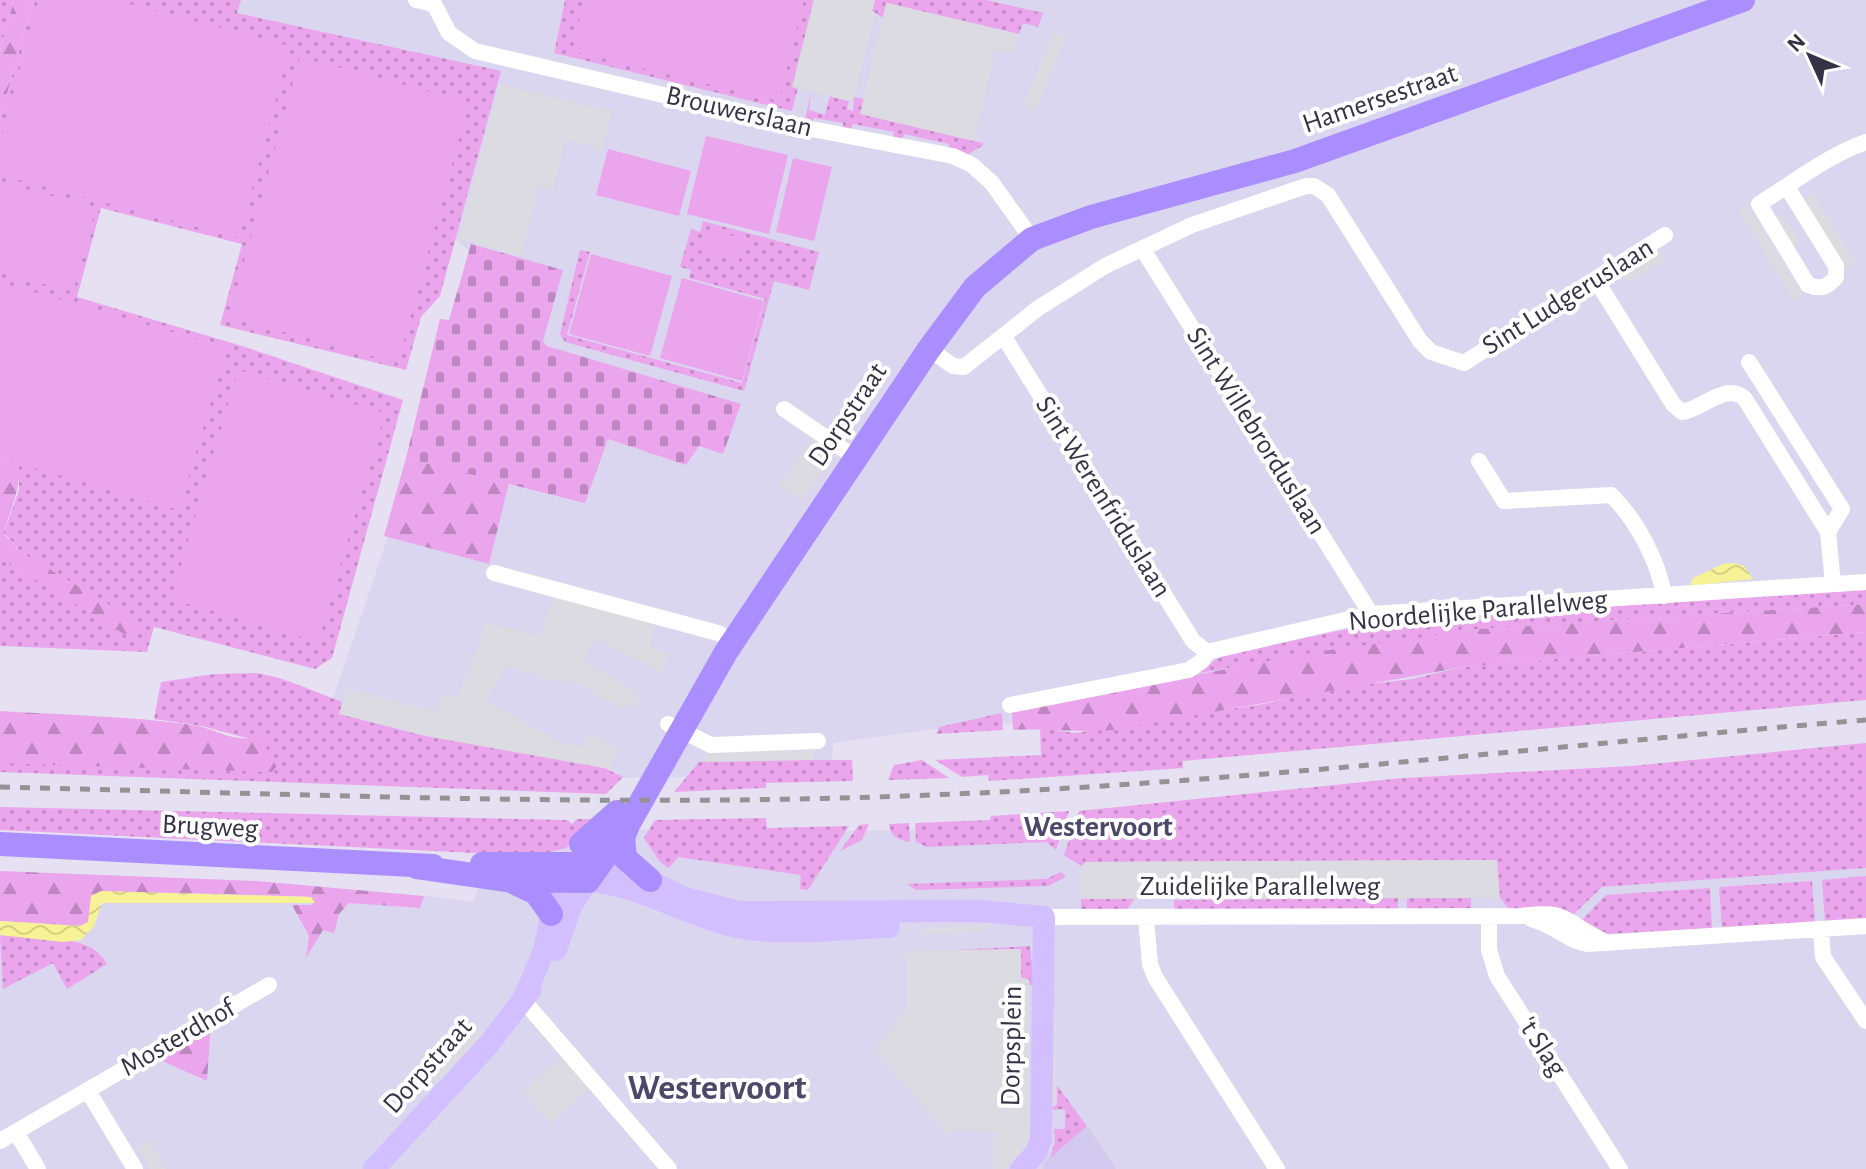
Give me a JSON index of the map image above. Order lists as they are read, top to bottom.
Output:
{
  "streets": {
    "main road": ["Hamersestraat", "Dorpstraat", "Brugweg"],
    "street": [
      "Brouwerslaan",
      "Sint Ludgeruslaan",
      "Sint Willebrorduslaan",
      "Sint Werenfriduslaan",
      "Noordelijke Parallelweg",
      "Zuidelijke Parallelweg",
      "Mosterdhof",
      "Dorpsplein",
      "'t Slag"
    ]
  },
  "crossings": [
    ["Hamersestraat", "Brouwerslaan"],
    ["Hamersestraat", "Dorpstraat"],
    ["Brouwerslaan", "Dorpstraat"],
    ["Sint Ludgeruslaan", "Sint Willebrorduslaan"],
    ["Dorpstraat", "Brugweg"],
    ["Dorpstraat", "Zuidelijke Parallelweg"],
    ["Sint Willebrorduslaan", "Noordelijke Parallelweg"],
    ["Sint Werenfriduslaan", "Noordelijke Parallelweg"],
    ["Brugweg", "Zuidelijke Parallelweg"],
    ["Zuidelijke Parallelweg", "Dorpsplein"],
    ["Zuidelijke Parallelweg", "'t Slag"]
  ],
  "districts": ["Westervoort", "Westervoort"],
  "north": "top left"
}
